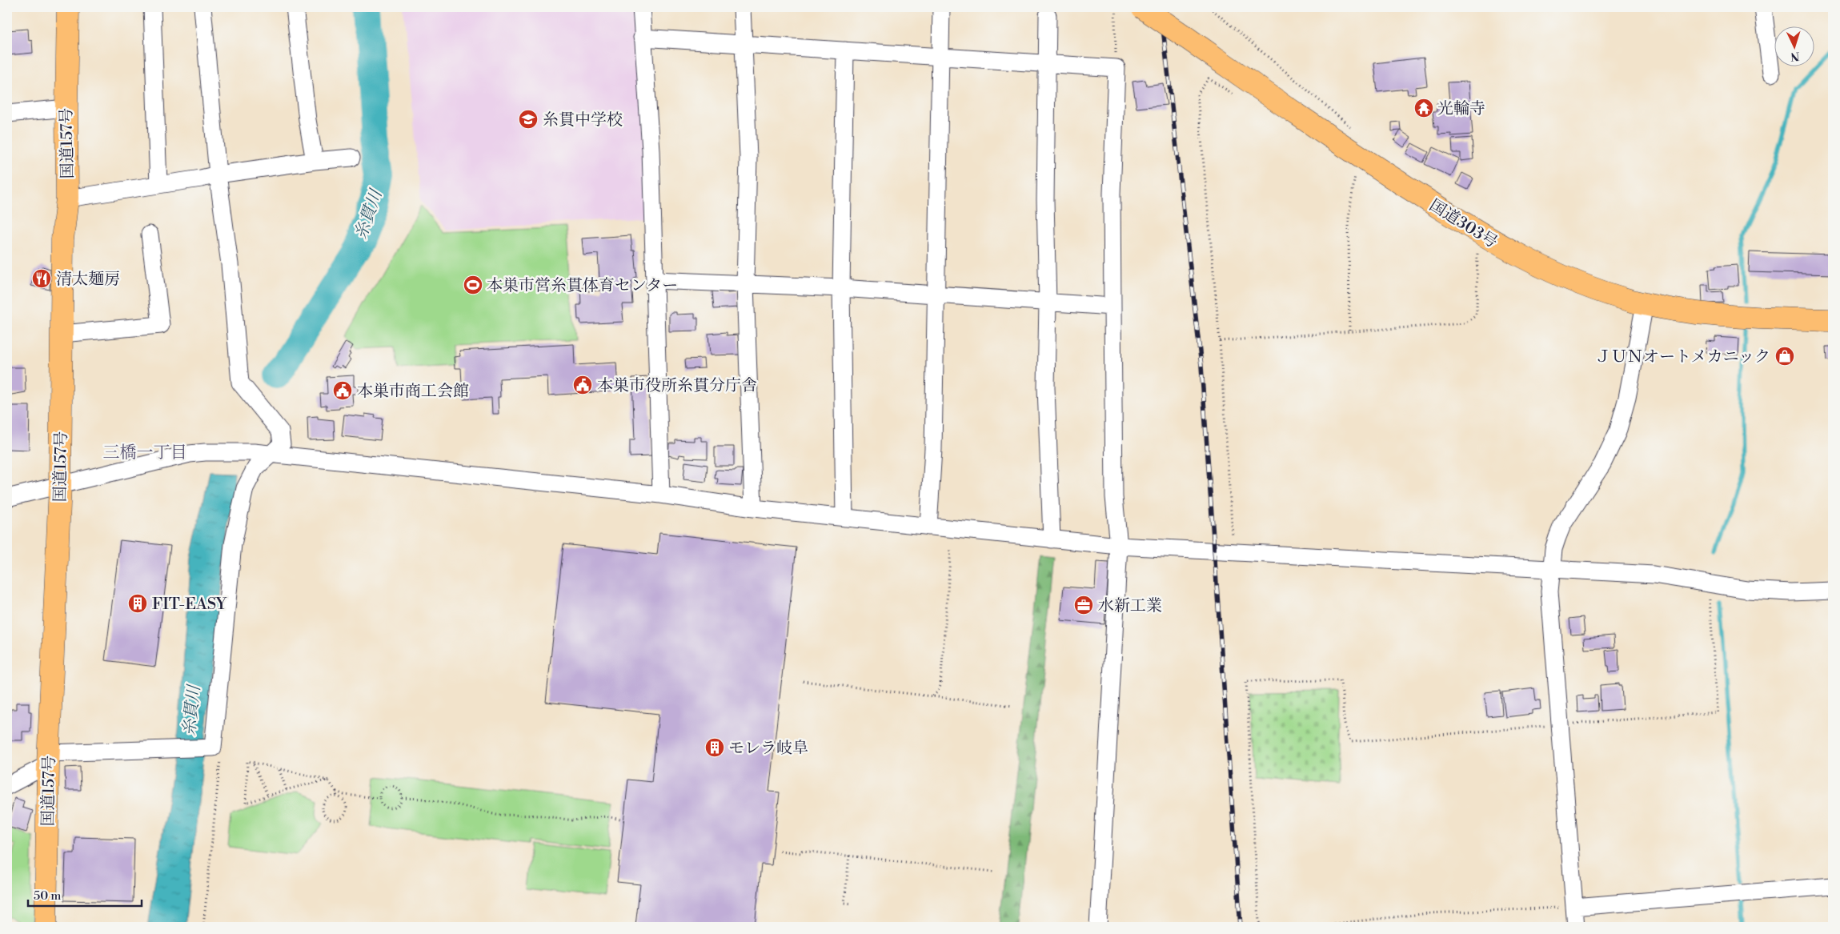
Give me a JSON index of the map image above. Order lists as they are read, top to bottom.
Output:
{
  "streets": {
    "highway": ["国道157号", "国道303号"]
  },
  "districts": ["三橋一丁目"],
  "water": ["糸貫川"],
  "places": {
    "temple": ["光輪寺"],
    "school or university": ["糸貫中学校"],
    "restaurant": ["清太麺房"],
    "sports": ["本巣市営糸貫体育センター"],
    "shop": ["ＪＵＮオートメカニック"],
    "public building": ["本巣市役所糸貫分庁舎", "本巣市商工会館"],
    "building": ["FIT-EASY", "モレラ岐阜"],
    "office": ["水新工業"]
  },
  "scale_bar": "50 m",
  "north": "bottom"
}
